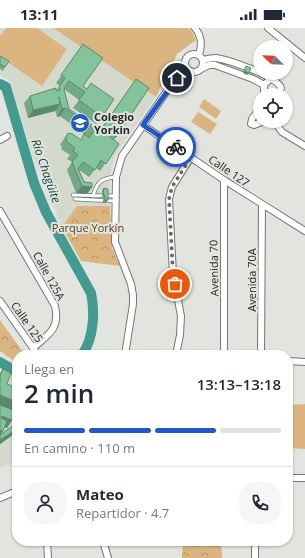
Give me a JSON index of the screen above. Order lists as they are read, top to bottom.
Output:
{
  "streets": {
    "street": [
      "Calle 127",
      "Avenida 70",
      "Calle 125A",
      "Avenida 70A",
      "Calle 125"
    ]
  },
  "crossings": [
    ["Calle 127", "Avenida 70"],
    ["Calle 127", "Avenida 70A"],
    ["Calle 125A", "Calle 125"]
  ],
  "water": ["Río Chagüite"],
  "parks": ["Parque Yorkín"],
  "places": {
    "school or university": ["Colegio Yorkin"]
  },
  "north": "top left",
  "page": {
    "status": "13:11",
    "heading": ["2 min", "Llega en", "13:13–13:18"],
    "panel": ["Mateo", "Repartidor · 4.7"],
    "bar": "En camino · 110 m"
  }
}
